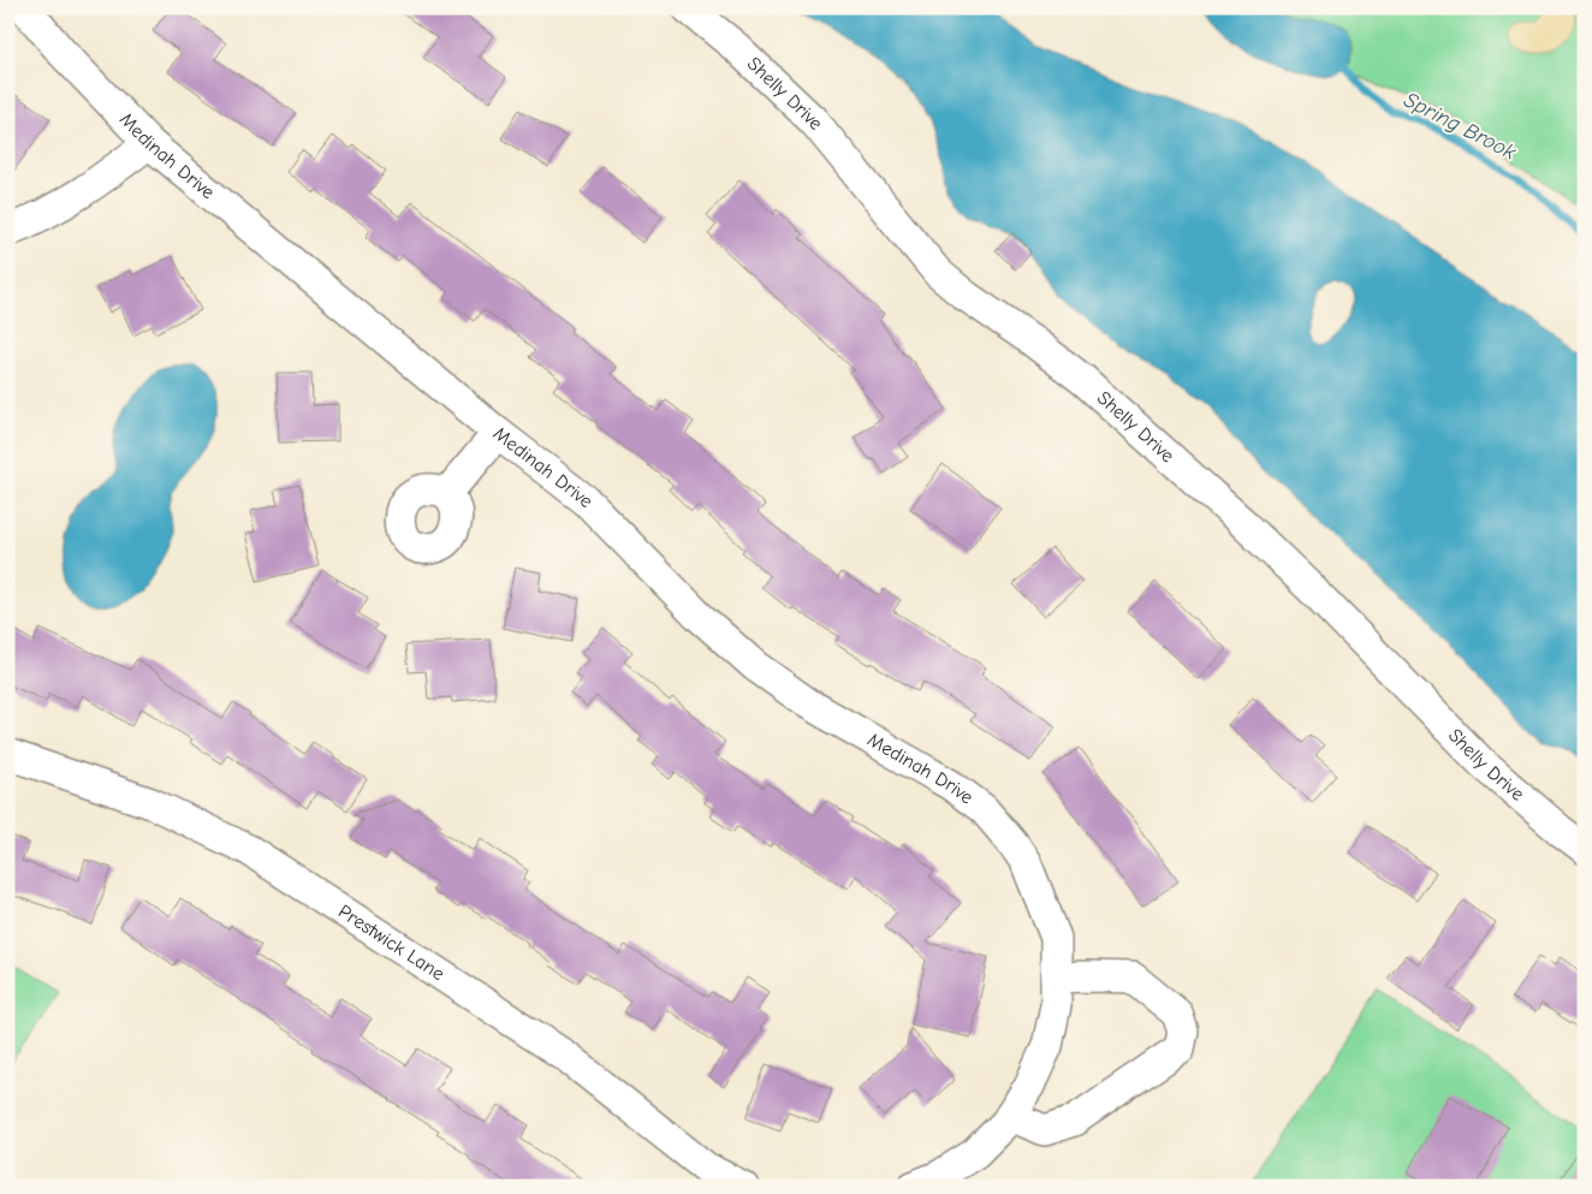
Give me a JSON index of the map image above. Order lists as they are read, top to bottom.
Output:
{
  "streets": {
    "street": ["Shelly Drive", "Medinah Drive", "Prestwick Lane"]
  },
  "water": ["Spring Brook"]
}
